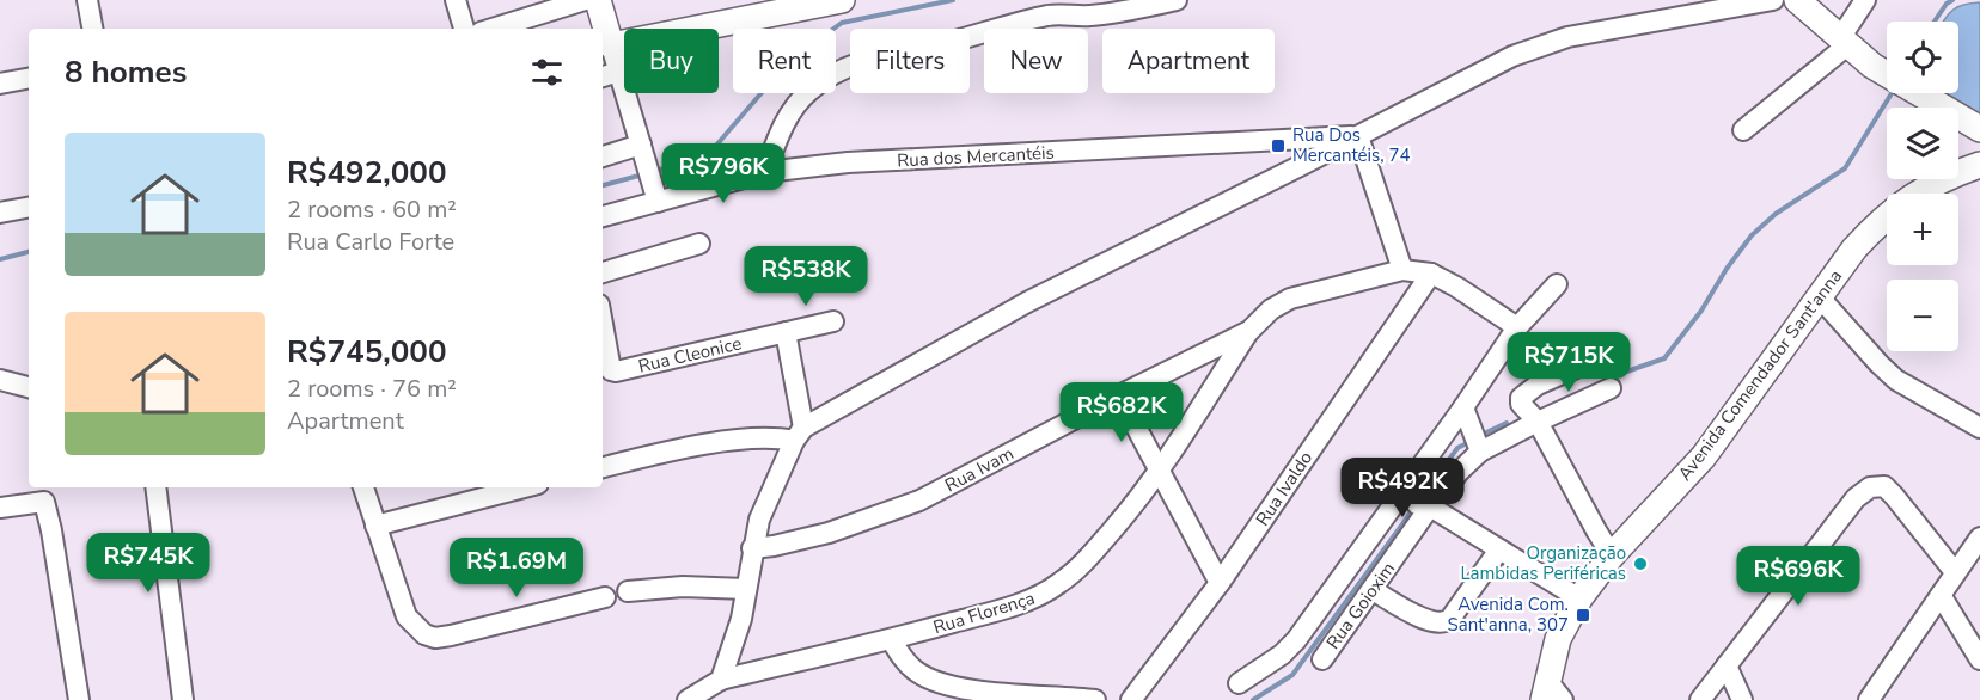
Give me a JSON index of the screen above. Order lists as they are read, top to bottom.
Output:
{
  "streets": {
    "main road": ["Avenida Comendador Sant'anna"],
    "street": [
      "Rua dos Mercantéis",
      "Rua Cleonice",
      "Rua Ivam",
      "Rua Ivaldo",
      "Rua Goioxim",
      "Rua Florença"
    ]
  },
  "crossings": [
    ["Rua Ivam", "Rua Ivaldo"],
    ["Rua Ivam", "Rua Florença"]
  ],
  "places": {
    "transit": ["Rua Dos Mercantéis, 74", "Avenida Com. Sant'anna, 307"],
    "other": ["Organização Lambidas Periféricas"]
  },
  "page": {
    "map_buttons": ["+", "−"],
    "chip": [
      "Buy",
      "Rent",
      "Filters",
      "New",
      "Apartment"
    ],
    "heading": "8 homes",
    "list": [
      {
        "name": "R$492,000",
        "note": "2 rooms · 60 m² · Rua Carlo Forte"
      },
      {
        "name": "R$745,000",
        "note": "2 rooms · 76 m² · Apartment"
      }
    ],
    "price": [
      "R$796K",
      "R$538K",
      "R$715K",
      "R$682K",
      "R$492K",
      "R$745K",
      "R$1.69M",
      "R$696K"
    ]
  }
}
